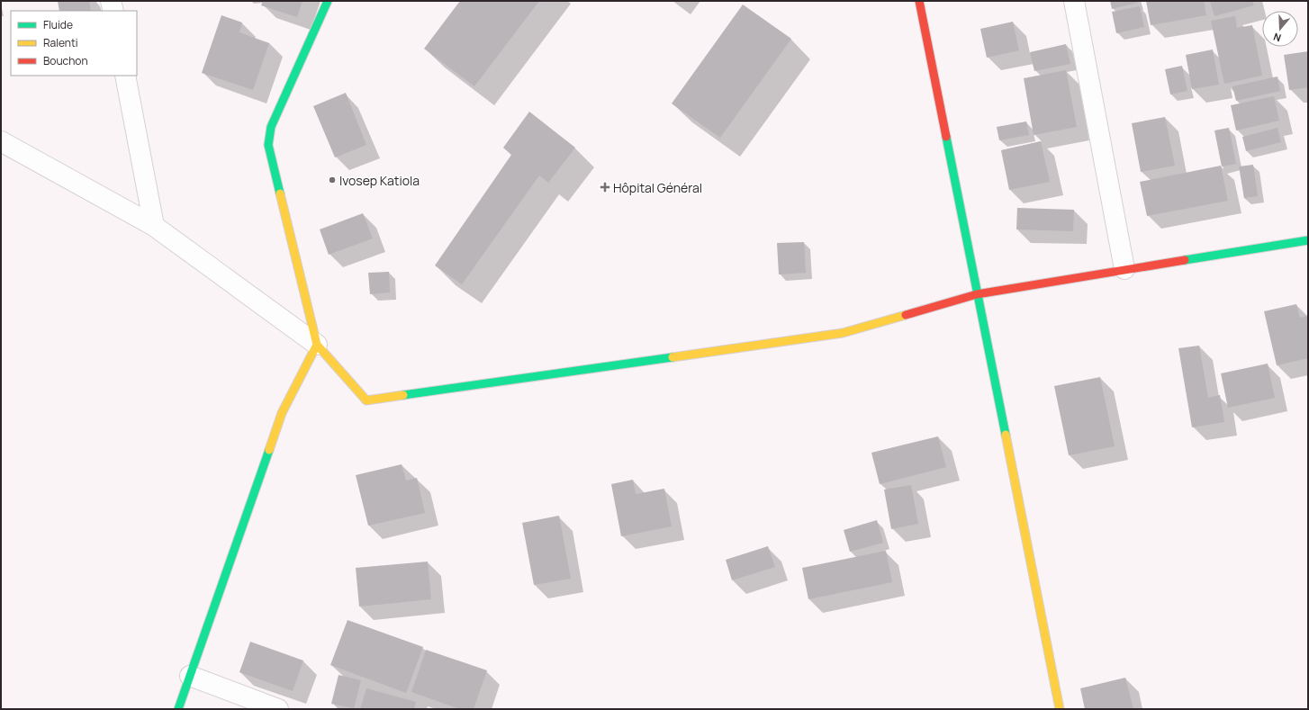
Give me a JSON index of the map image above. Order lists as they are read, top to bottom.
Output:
{
  "places": {
    "other": ["Ivosep Katiola"],
    "health": ["Hôpital Général"]
  },
  "legend": ["Fluide", "Ralenti", "Bouchon"],
  "north": "bottom"
}
